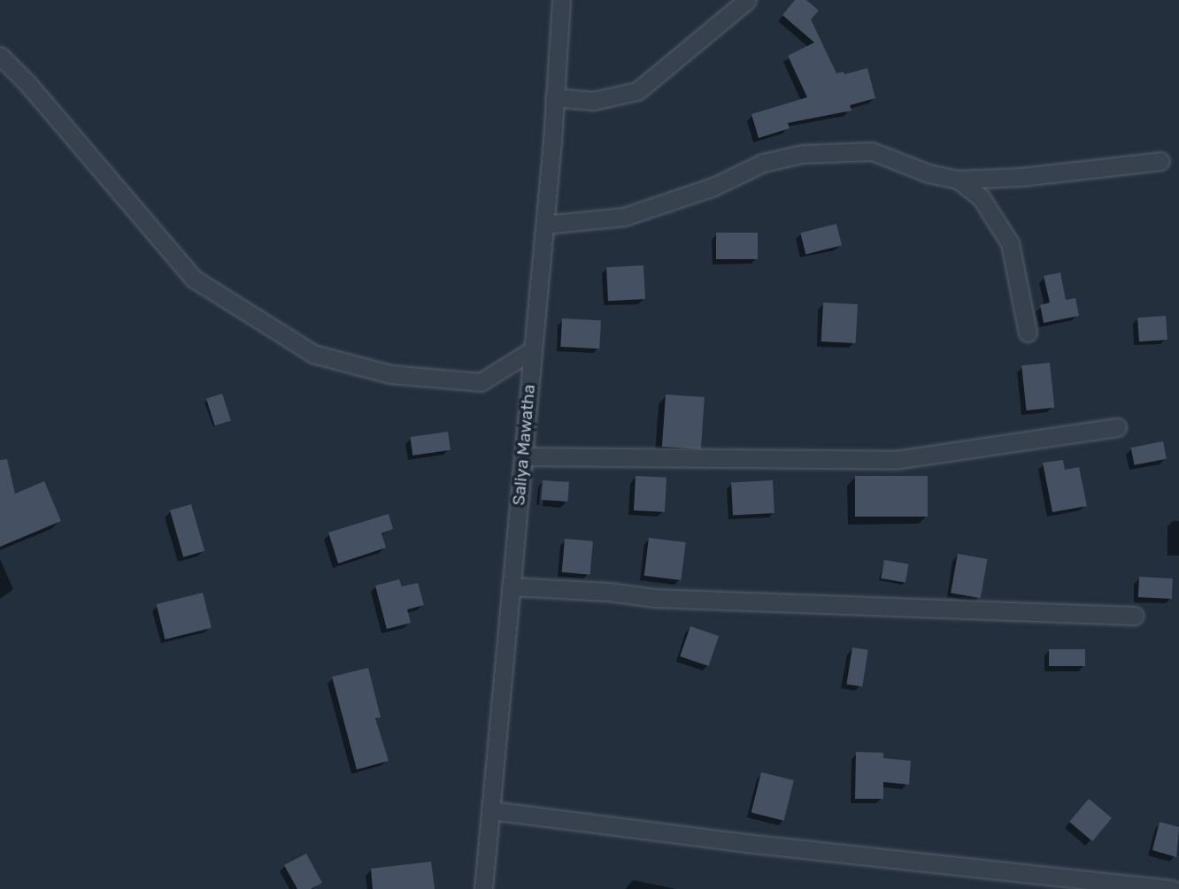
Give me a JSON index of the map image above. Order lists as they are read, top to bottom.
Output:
{
  "streets": {
    "street": ["Saliya Mawatha"]
  }
}
